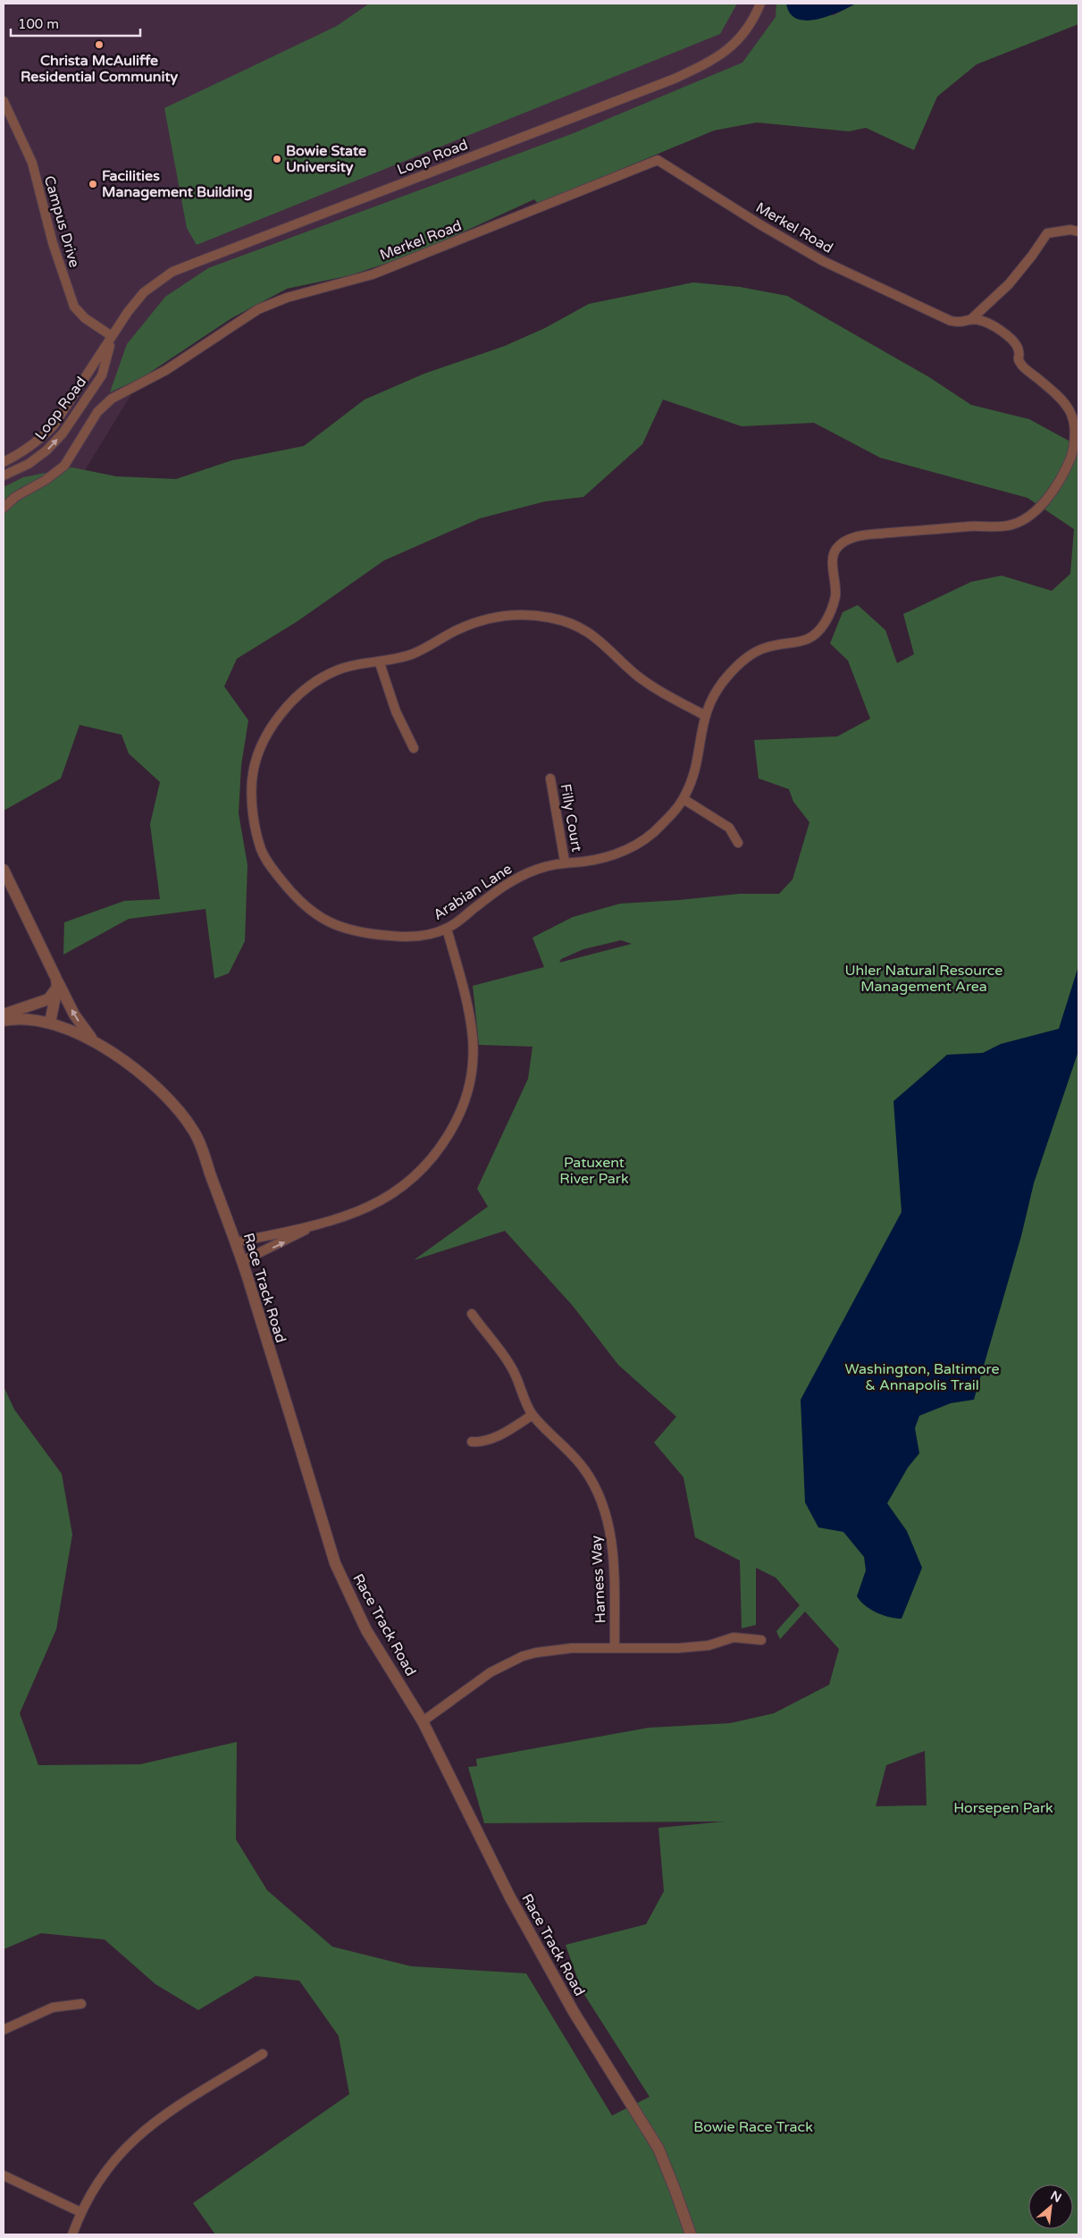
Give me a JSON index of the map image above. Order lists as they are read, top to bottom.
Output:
{
  "streets": {
    "street": [
      "Loop Road",
      "Campus Drive",
      "Merkel Road",
      "Filly Court",
      "Arabian Lane",
      "Race Track Road",
      "Harness Way"
    ]
  },
  "crossings": [
    ["Loop Road", "Campus Drive"],
    ["Merkel Road", "Arabian Lane"],
    ["Filly Court", "Arabian Lane"]
  ],
  "parks": [
    "Uhler Natural Resource Management Area",
    "Patuxent River Park",
    "Washington, Baltimore & Annapolis Trail",
    "Horsepen Park",
    "Bowie Race Track"
  ],
  "places": ["Christa McAuliffe Residential Community", "Bowie State University", "Facilities Management Building"],
  "scale_bar": "100 m",
  "north": "top right"
}
